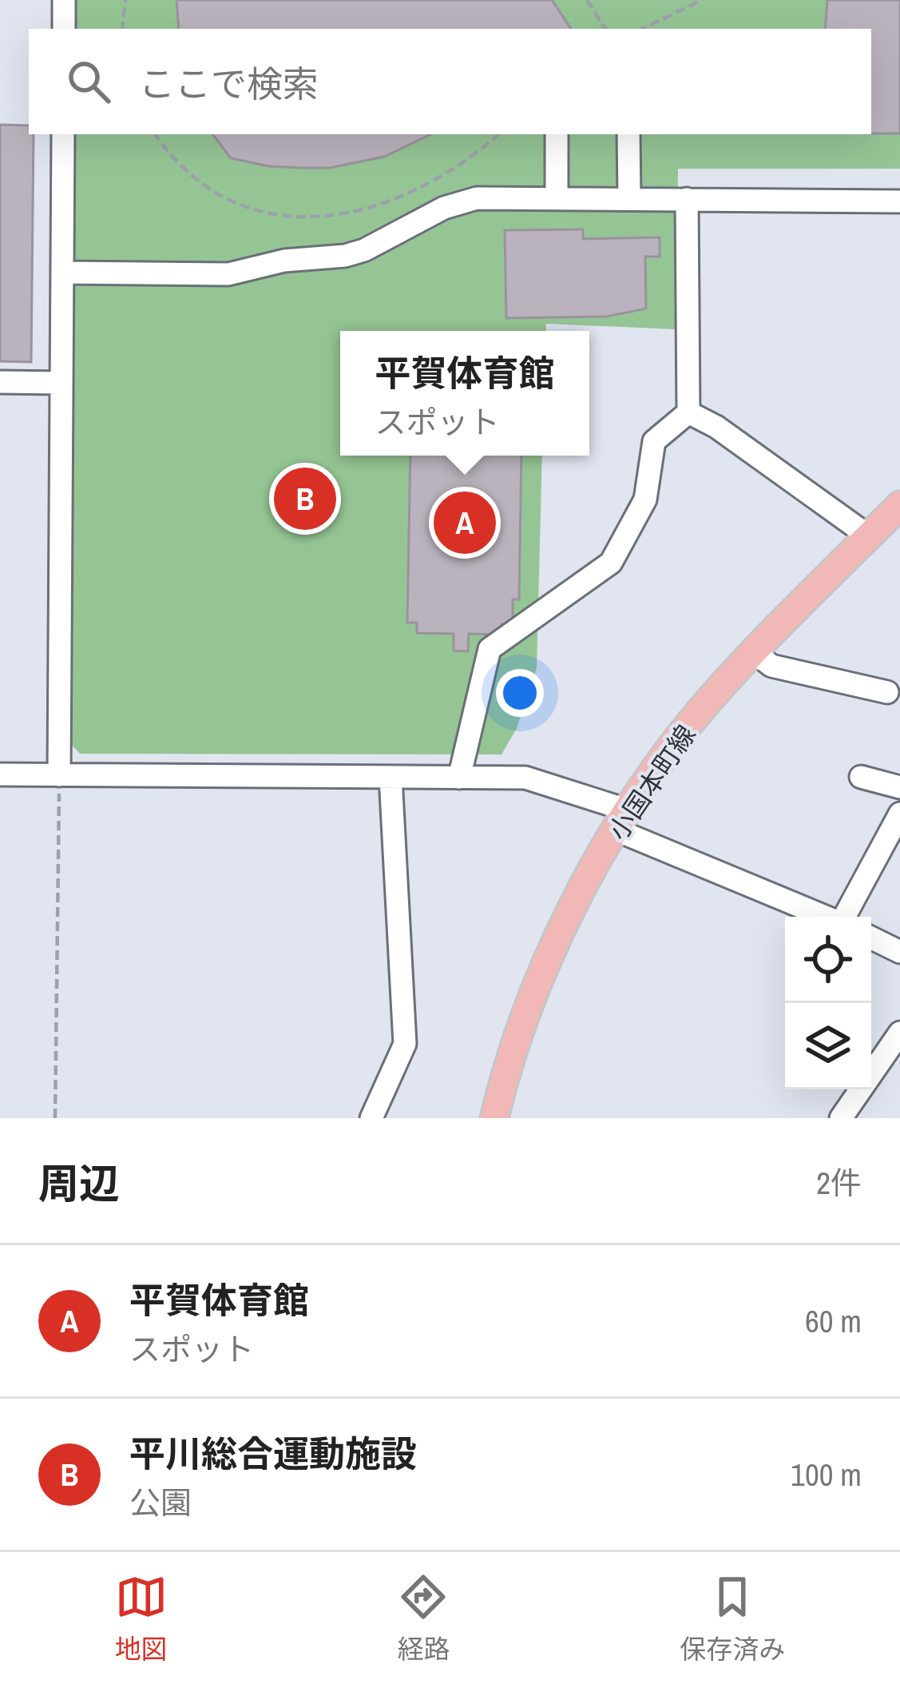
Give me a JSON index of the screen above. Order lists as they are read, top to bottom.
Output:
{
  "streets": {
    "main road": ["小国本町線"]
  },
  "page": {
    "search": "ここで検索",
    "popup": ["平賀体育館", "スポット"],
    "pins": ["B", "A"],
    "heading": ["周辺", "2件"],
    "list": [
      {
        "mark": "A",
        "name": "平賀体育館",
        "note": "スポット",
        "value": "60 m"
      },
      {
        "mark": "B",
        "name": "平川総合運動施設",
        "note": "公園",
        "value": "100 m"
      }
    ],
    "nav": ["地図", "経路", "保存済み"]
  }
}
